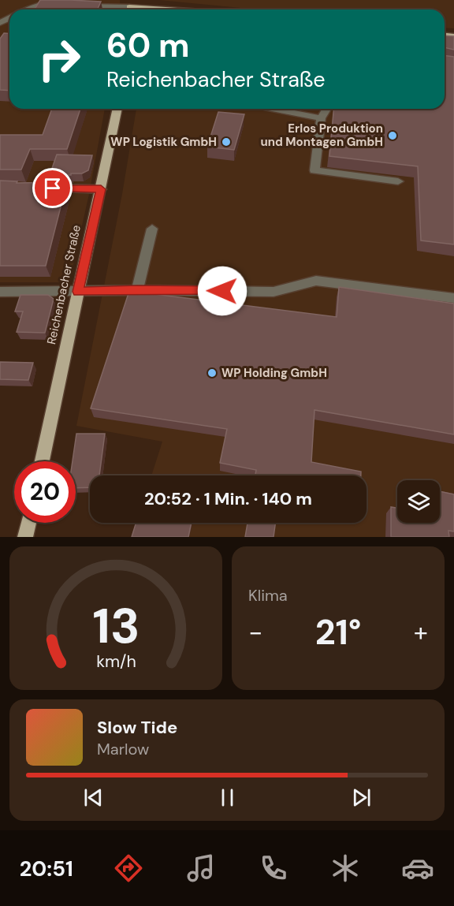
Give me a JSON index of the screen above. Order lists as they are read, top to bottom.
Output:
{
  "streets": {
    "main road": ["Reichenbacher Straße"]
  },
  "places": ["Erlos Produktion und Montagen GmbH", "WP Logistik GmbH", "WP Holding GmbH"],
  "page": {
    "turn": ["60 m", "Reichenbacher Straße"],
    "limit": "20",
    "trip": "20:52 · 1 Min. · 140 m",
    "tile": "Klima",
    "heat": ["−", "21°", "+"],
    "song": ["Slow Tide", "Marlow"],
    "tabs": "20:51",
    "gauge": ["13", "km/h"]
  }
}
